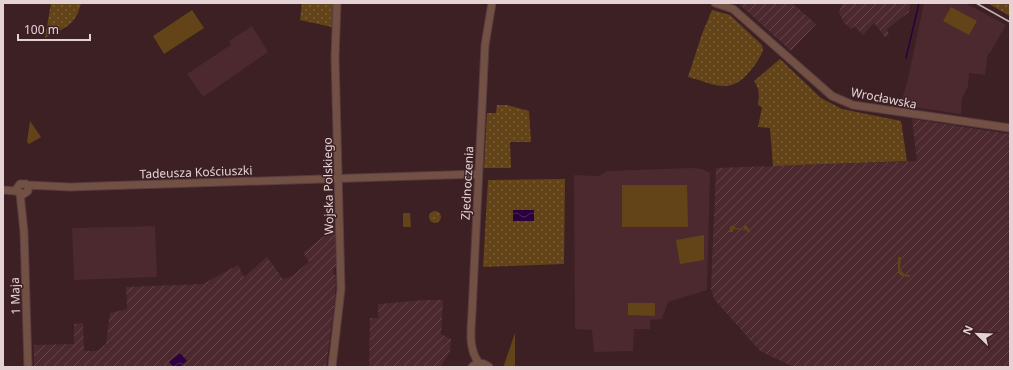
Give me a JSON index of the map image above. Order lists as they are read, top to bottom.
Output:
{
  "streets": {
    "street": [
      "Wrocławska",
      "Tadeusza Kościuszki",
      "Zjednoczenia",
      "Wojska Polskiego",
      "1 Maja"
    ]
  },
  "crossings": [
    ["Tadeusza Kościuszki", "Zjednoczenia"],
    ["Tadeusza Kościuszki", "Wojska Polskiego"],
    ["Tadeusza Kościuszki", "1 Maja"]
  ],
  "scale_bar": "100 m",
  "north": "top left"
}
